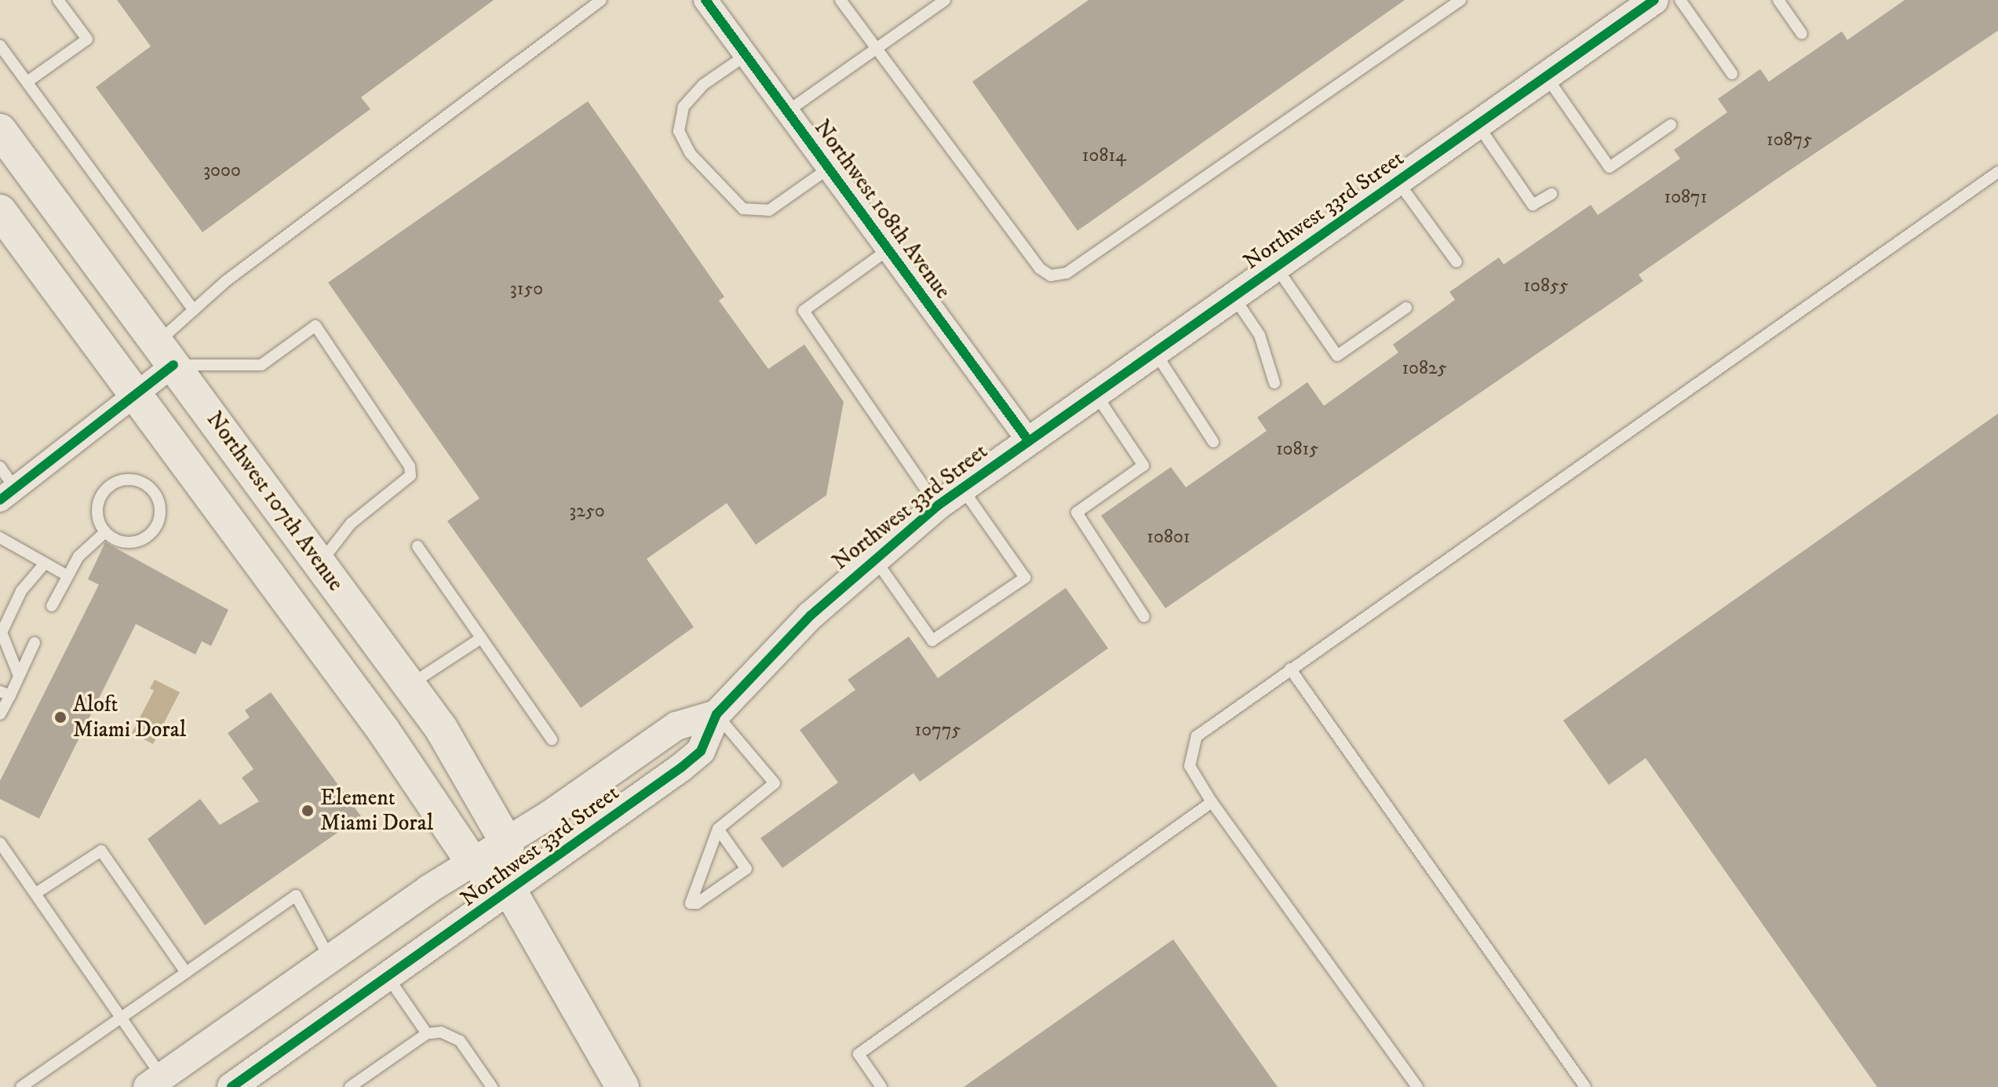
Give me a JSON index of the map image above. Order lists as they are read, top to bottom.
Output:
{
  "streets": {
    "main road": ["Northwest 107th Avenue"],
    "street": ["Northwest 108th Avenue", "Northwest 33rd Street"]
  },
  "crossings": [
    ["Northwest 108th Avenue", "Northwest 33rd Street"],
    ["Northwest 33rd Street", "Northwest 107th Avenue"]
  ],
  "places": ["Aloft Miami Doral", "Element Miami Doral"],
  "house_numbers": [
    "10875",
    "10814",
    "3000",
    "10871",
    "10855",
    "3150",
    "10825",
    "10815",
    "3250",
    "10801",
    "10775"
  ]
}
